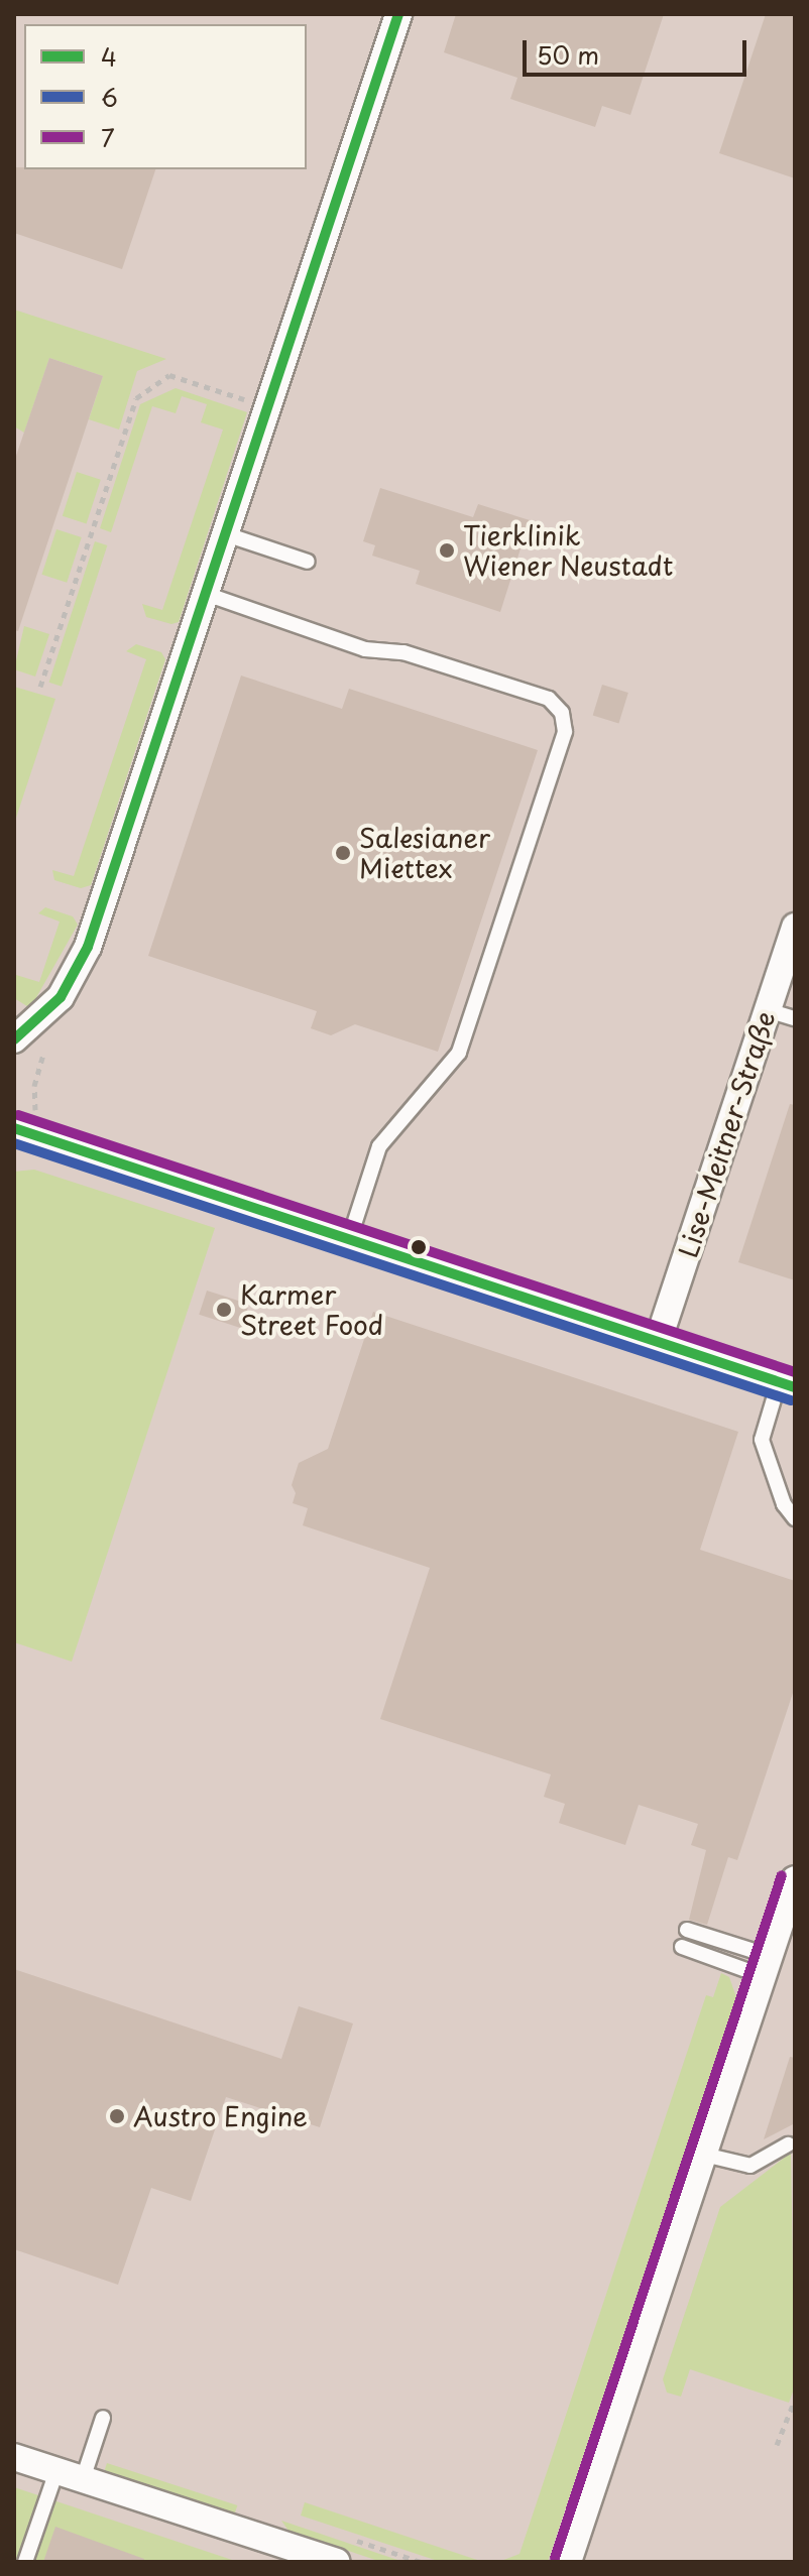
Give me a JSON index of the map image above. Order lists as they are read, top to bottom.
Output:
{
  "streets": {
    "street": ["Lise-Meitner-Straße"]
  },
  "places": [
    "Tierklinik Wiener Neustadt",
    "Salesianer Miettex",
    "Karmer Street Food",
    "Austro Engine"
  ],
  "lines": ["transit line 4", "transit line 7", "transit line 6"],
  "legend": ["4", "6", "7"],
  "scale_bar": "50 m"
}
